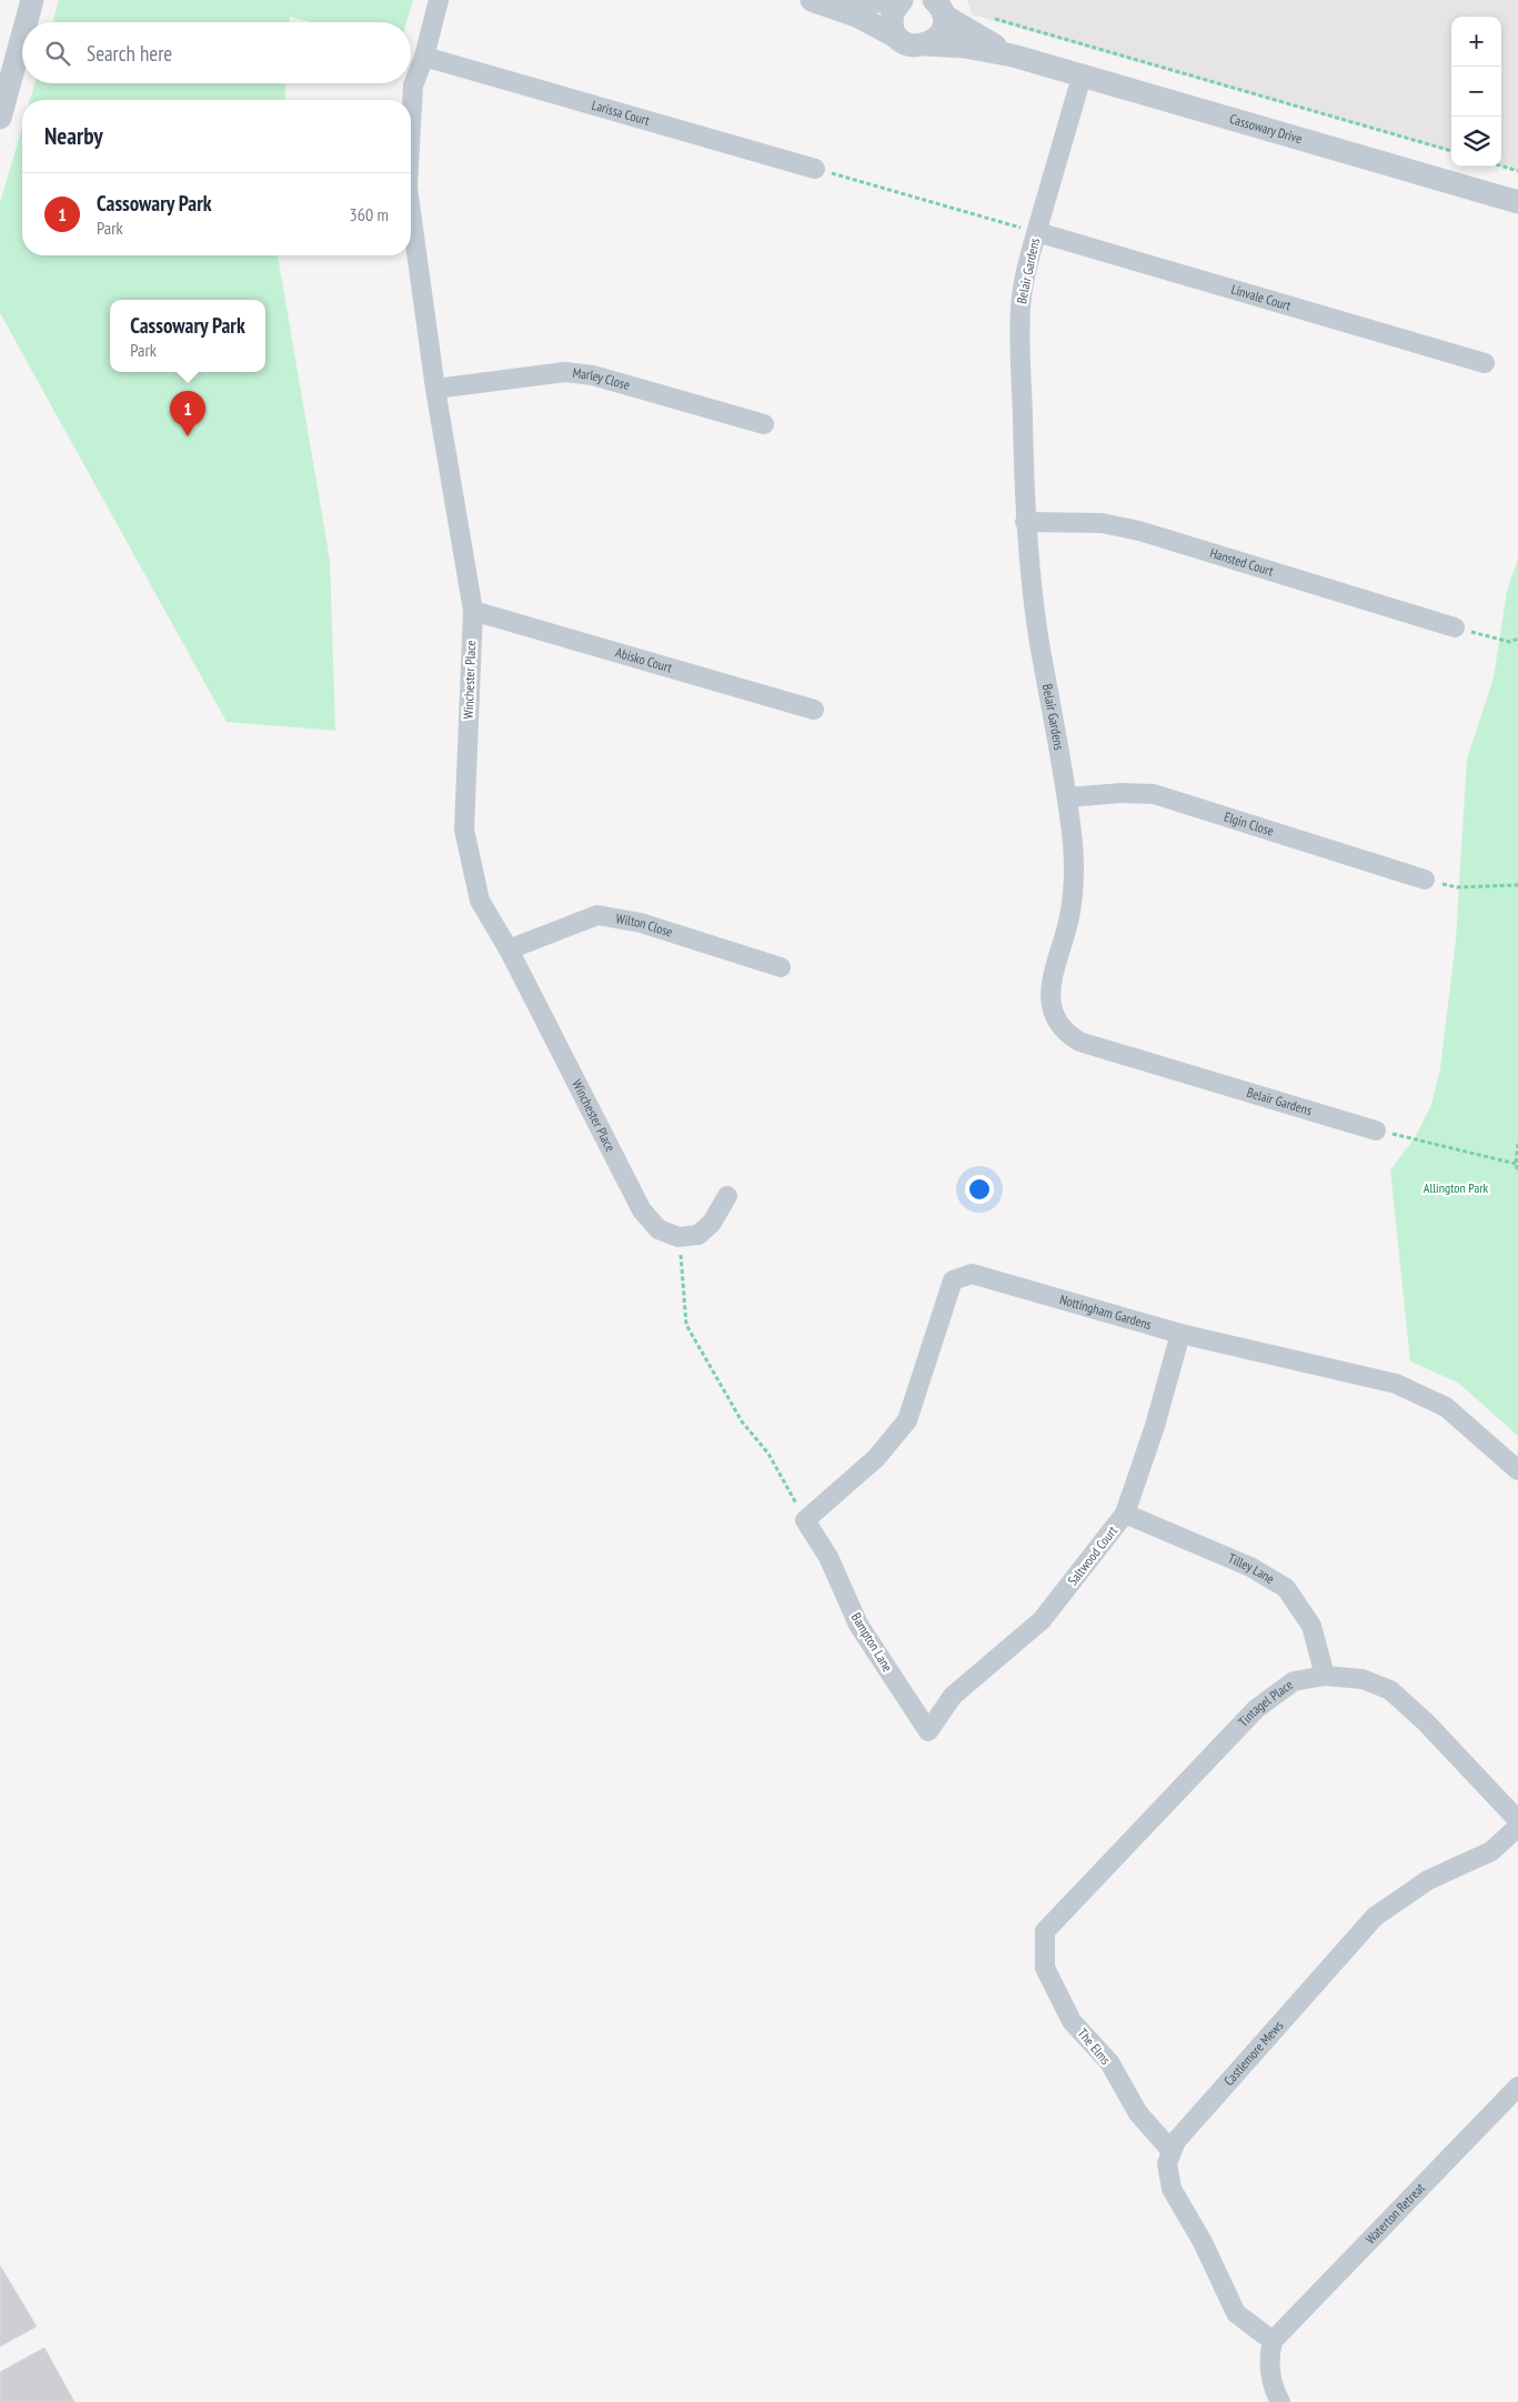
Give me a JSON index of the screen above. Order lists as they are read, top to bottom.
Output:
{
  "streets": {
    "street": [
      "Larissa Court",
      "Cassowary Drive",
      "Belair Gardens",
      "Linvale Court",
      "Marley Close",
      "Hansted Court",
      "Abisko Court",
      "Winchester Place",
      "Elgin Close",
      "Wilton Close",
      "Nottingham Gardens",
      "Saltwood Court",
      "Tilley Lane",
      "Bampton Lane",
      "Tintagel Place",
      "The Elms",
      "Castlemore Mews",
      "Waterton Retreat"
    ]
  },
  "crossings": [
    ["Larissa Court", "Winchester Place"],
    ["Cassowary Drive", "Belair Gardens"],
    ["Belair Gardens", "Linvale Court"],
    ["Belair Gardens", "Hansted Court"],
    ["Belair Gardens", "Elgin Close"],
    ["Marley Close", "Winchester Place"],
    ["Abisko Court", "Winchester Place"],
    ["Winchester Place", "Wilton Close"],
    ["Nottingham Gardens", "Saltwood Court"],
    ["Nottingham Gardens", "Bampton Lane"],
    ["Saltwood Court", "Tilley Lane"],
    ["Saltwood Court", "Bampton Lane"],
    ["Tilley Lane", "Tintagel Place"],
    ["Tintagel Place", "The Elms"],
    ["The Elms", "Castlemore Mews"],
    ["Castlemore Mews", "Waterton Retreat"]
  ],
  "parks": ["Allington Park"],
  "page": {
    "map_buttons": ["+", "−"],
    "search": "Search here",
    "heading": "Nearby",
    "list": [
      {
        "mark": "1",
        "name": "Cassowary Park",
        "note": "Park",
        "value": "360 m"
      }
    ],
    "popup": ["Cassowary Park", "Park"],
    "pins": "1"
  }
}
